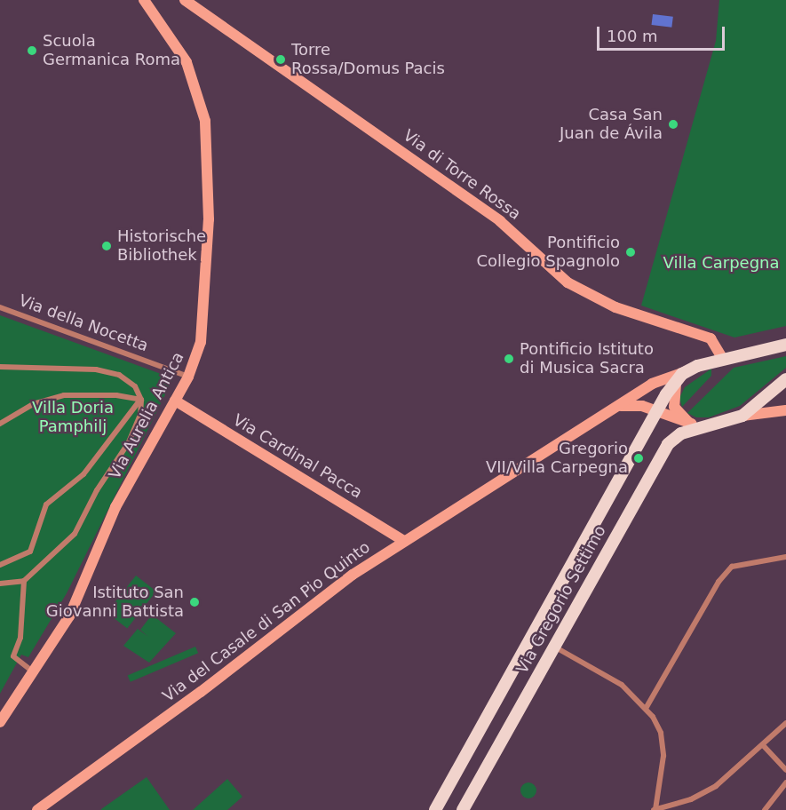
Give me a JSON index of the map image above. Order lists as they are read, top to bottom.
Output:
{
  "streets": {
    "main road": [
      "Via di Torre Rossa",
      "Via Aurelia Antica",
      "Via Cardinal Pacca",
      "Via Gregorio Settimo",
      "Via del Casale di San Pio Quinto"
    ],
    "street": ["Via della Nocetta"]
  },
  "crossings": [
    ["Via della Nocetta", "Via Aurelia Antica"],
    ["Via Aurelia Antica", "Via Cardinal Pacca"],
    ["Via Cardinal Pacca", "Via del Casale di San Pio Quinto"],
    ["Via Gregorio Settimo", "Via del Casale di San Pio Quinto"]
  ],
  "parks": ["Villa Carpegna", "Villa Doria Pamphilj"],
  "places": [
    "Scuola Germanica Roma",
    "Torre Rossa/Domus Pacis",
    "Casa San Juan de Ávila",
    "Historische Bibliothek",
    "Pontificio Collegio Spagnolo",
    "Pontificio Istituto di Musica Sacra",
    "Gregorio VII/Villa Carpegna",
    "Istituto San Giovanni Battista"
  ],
  "scale_bar": "100 m"
}
